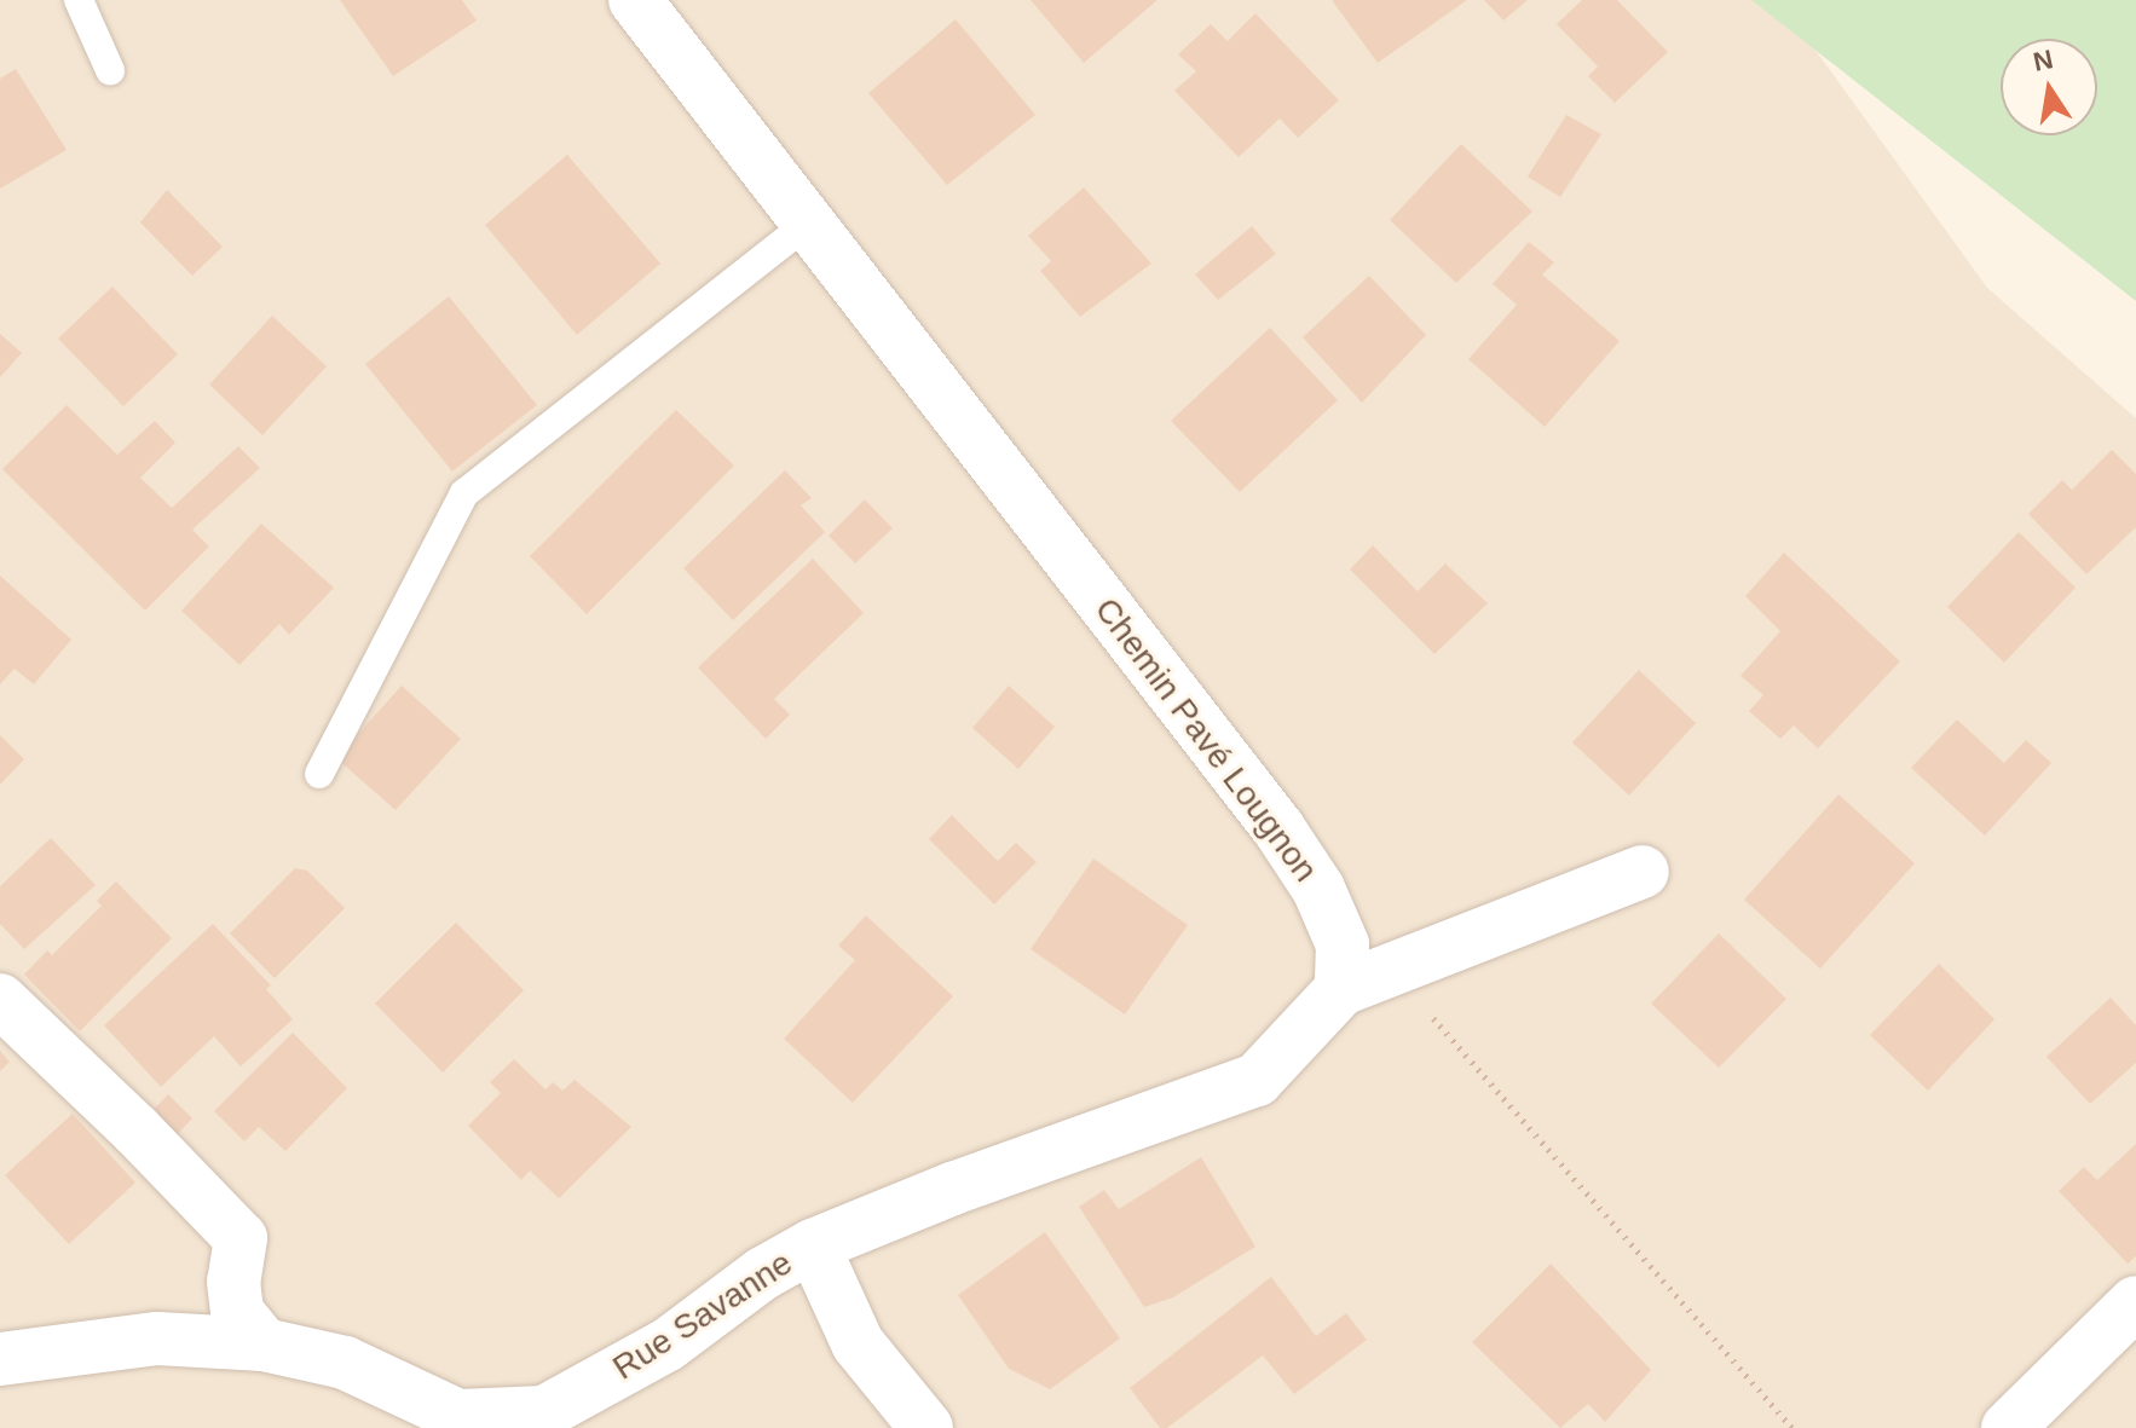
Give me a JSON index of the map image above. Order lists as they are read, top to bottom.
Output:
{
  "streets": {
    "street": ["Chemin Pavé Lougnon", "Rue Savanne"]
  },
  "north": "top"
}
